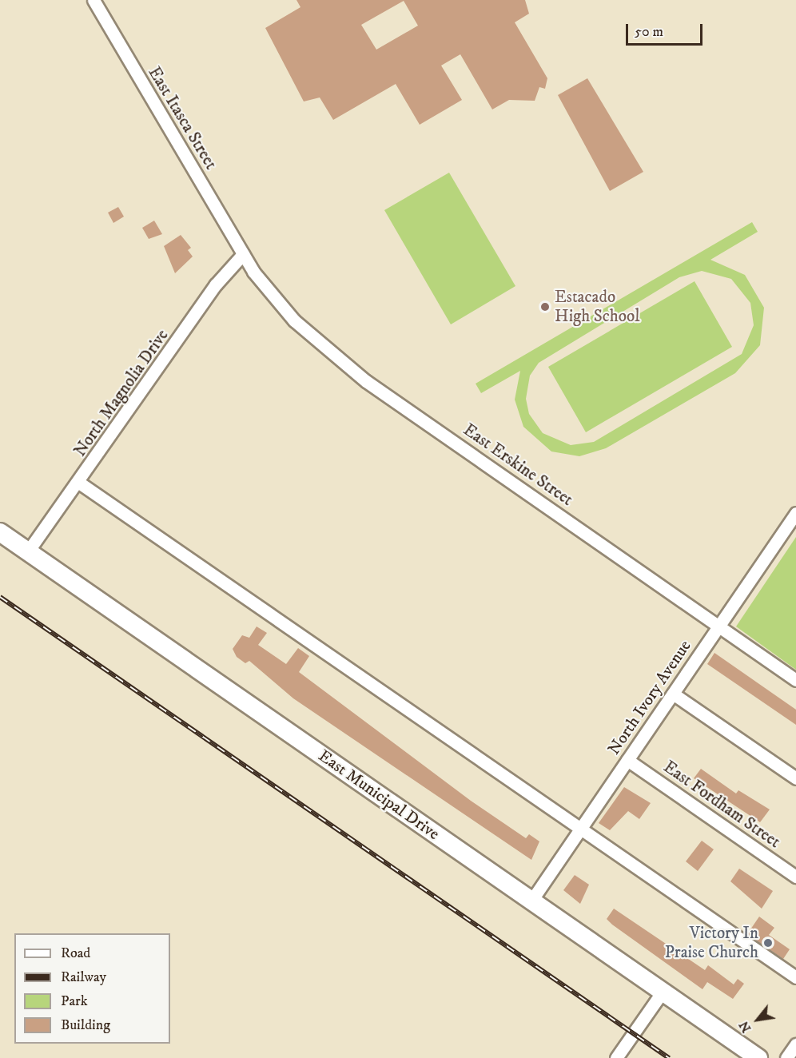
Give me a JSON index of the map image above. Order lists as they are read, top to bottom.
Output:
{
  "streets": {
    "street": [
      "East Itasca Street",
      "North Magnolia Drive",
      "East Erskine Street",
      "North Ivory Avenue",
      "East Municipal Drive",
      "East Fordham Street"
    ]
  },
  "crossings": [
    ["East Itasca Street", "North Magnolia Drive"],
    ["East Itasca Street", "East Erskine Street"],
    ["North Magnolia Drive", "East Erskine Street"],
    ["North Magnolia Drive", "East Municipal Drive"],
    ["East Erskine Street", "North Ivory Avenue"],
    ["North Ivory Avenue", "East Municipal Drive"],
    ["North Ivory Avenue", "East Fordham Street"]
  ],
  "places": ["Estacado High School", "Victory In Praise Church"],
  "legend": [
    "Road",
    "Railway",
    "Park",
    "Building"
  ],
  "scale_bar": "50 m",
  "north": "bottom left"
}
